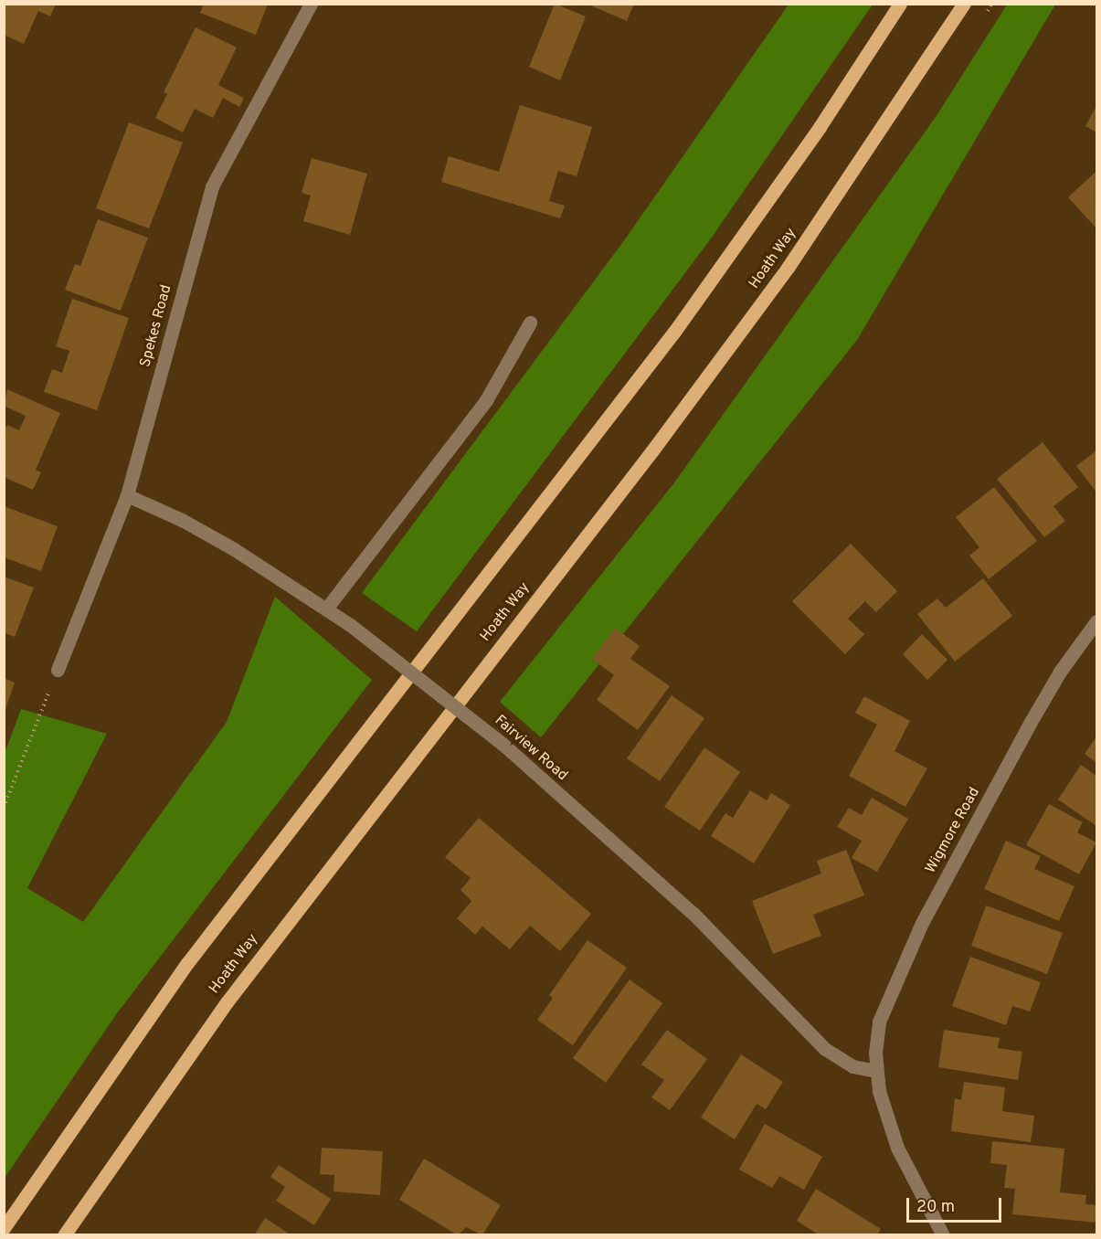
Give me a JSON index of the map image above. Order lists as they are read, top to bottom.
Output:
{
  "streets": {
    "main road": ["Hoath Way"],
    "street": ["Spekes Road", "Fairview Road", "Wigmore Road"]
  },
  "crossings": [
    ["Spekes Road", "Fairview Road"],
    ["Fairview Road", "Wigmore Road"]
  ],
  "scale_bar": "20 m"
}
